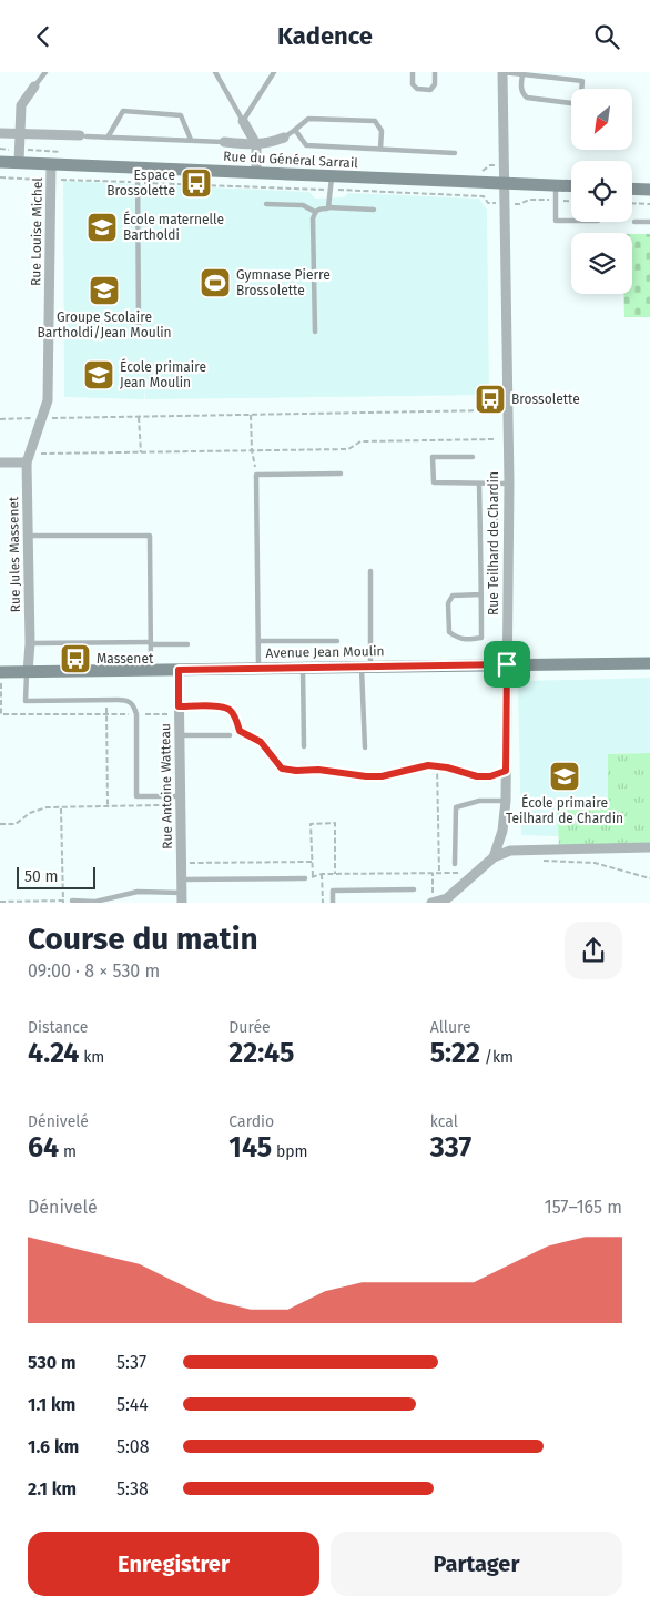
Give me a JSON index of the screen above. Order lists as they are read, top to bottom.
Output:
{
  "streets": {
    "street": [
      "Rue du Général Sarrail",
      "Rue Louise Michel",
      "Rue Teilhard de Chardin",
      "Rue Jules Massenet",
      "Avenue Jean Moulin",
      "Rue Antoine Watteau"
    ]
  },
  "crossings": [
    ["Rue du Général Sarrail", "Rue Louise Michel"],
    ["Rue du Général Sarrail", "Rue Teilhard de Chardin"],
    ["Rue Louise Michel", "Rue Jules Massenet"],
    ["Rue Teilhard de Chardin", "Avenue Jean Moulin"],
    ["Rue Jules Massenet", "Avenue Jean Moulin"],
    ["Avenue Jean Moulin", "Rue Antoine Watteau"]
  ],
  "places": {
    "bus stop": ["Espace Brossolette", "Brossolette", "Massenet"],
    "school or university": [
      "École maternelle Bartholdi",
      "Groupe Scolaire Bartholdi/Jean Moulin",
      "École primaire Jean Moulin",
      "École primaire Teilhard de Chardin"
    ],
    "sports": ["Gymnase Pierre Brossolette"]
  },
  "scale_bar": "50 m",
  "north": "bottom left",
  "page": {
    "header": "Kadence",
    "scale": "50 m",
    "heading": ["Course du matin", "09:00 · 8 × 530 m"],
    "stats": [
      ["Distance", "4.24 km"],
      ["Durée", "22:45"],
      ["Allure", "5:22 /km"],
      ["Dénivelé", "64 m"],
      ["Cardio", "145 bpm"],
      ["kcal", "337"]
    ],
    "chart": ["Dénivelé", "157–165 m"],
    "list": [
      {
        "name": "530 m",
        "note": "5:37"
      },
      {
        "name": "1.1 km",
        "note": "5:44"
      },
      {
        "name": "1.6 km",
        "note": "5:08"
      },
      {
        "name": "2.1 km",
        "note": "5:38"
      }
    ],
    "buttons": ["Enregistrer", "Partager"]
  }
}
